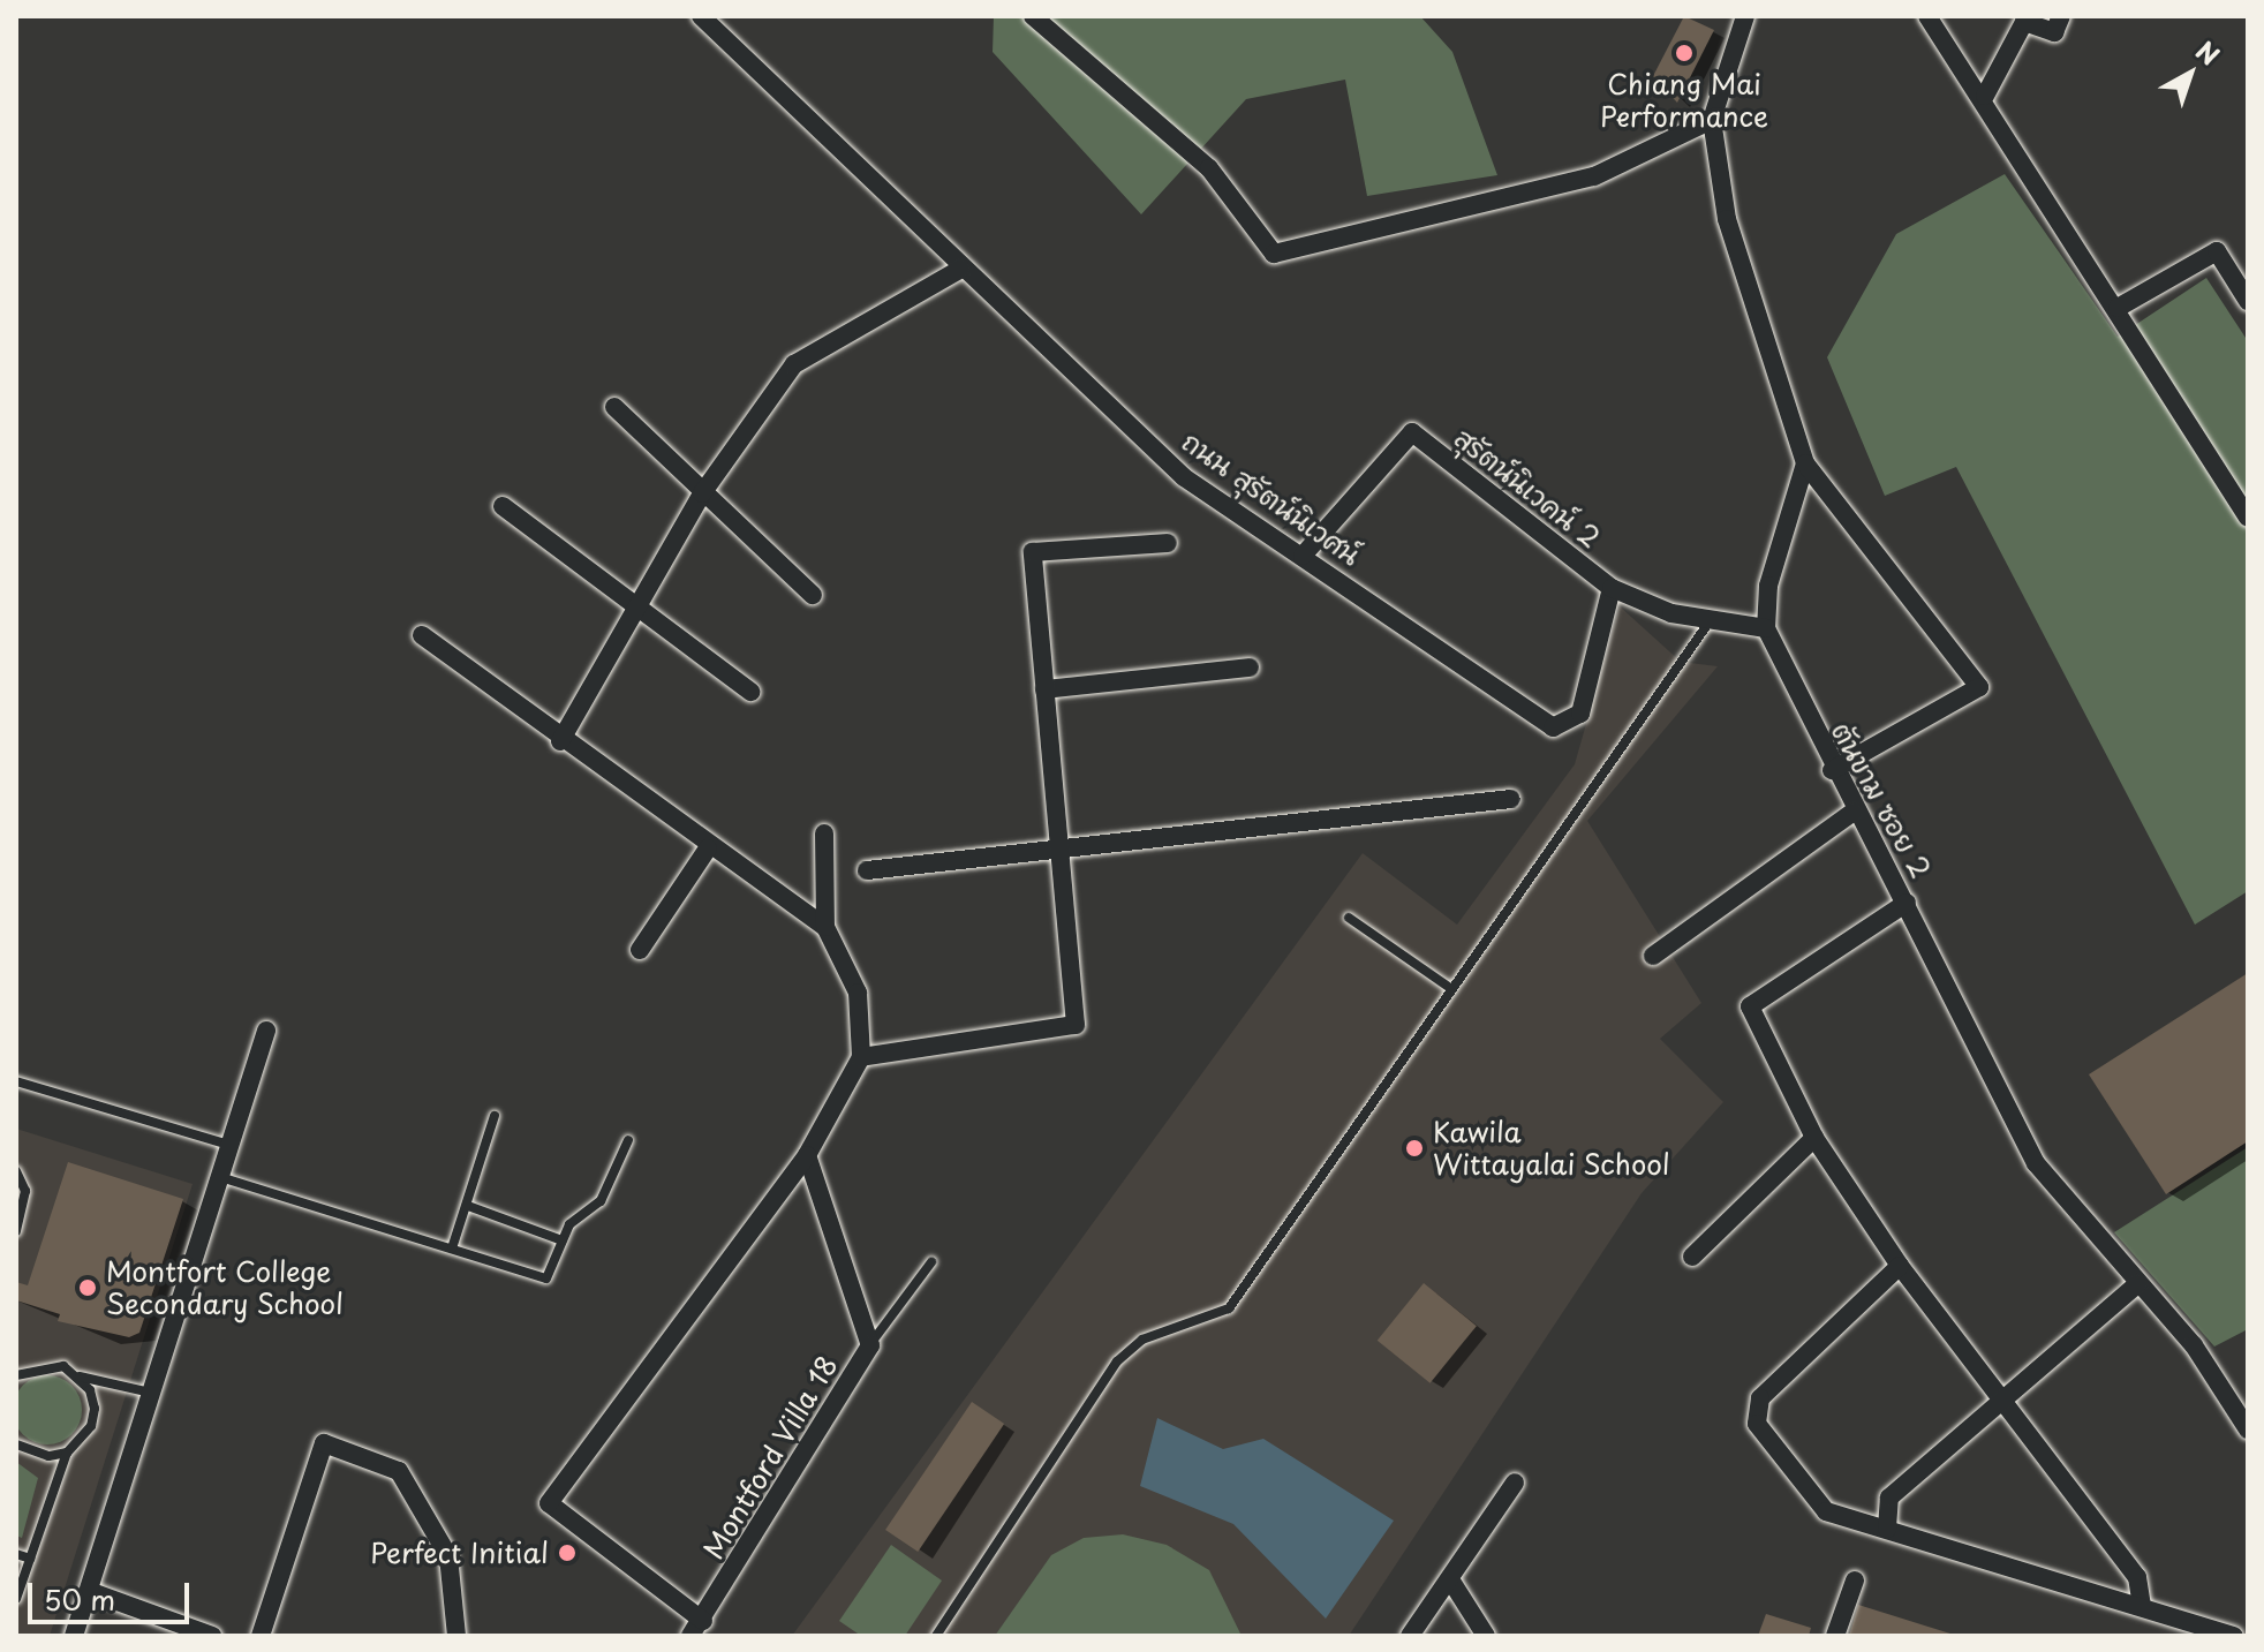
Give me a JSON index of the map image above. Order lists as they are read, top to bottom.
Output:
{
  "streets": {
    "street": [
      "สุรัตน์นิเวคน์ 2",
      "ถนน สุรัตน์นิเวศน์",
      "ตันขาม ซอย 2",
      "Montford Villa 18"
    ]
  },
  "crossings": [
    ["สุรัตน์นิเวคน์ 2", "ถนน สุรัตน์นิเวศน์"],
    ["สุรัตน์นิเวคน์ 2", "ตันขาม ซอย 2"]
  ],
  "places": [
    "Chiang Mai Performance",
    "Kawila Wittayalai School",
    "Montfort College Secondary School",
    "Perfect Initial"
  ],
  "scale_bar": "50 m",
  "north": "top right"
}
